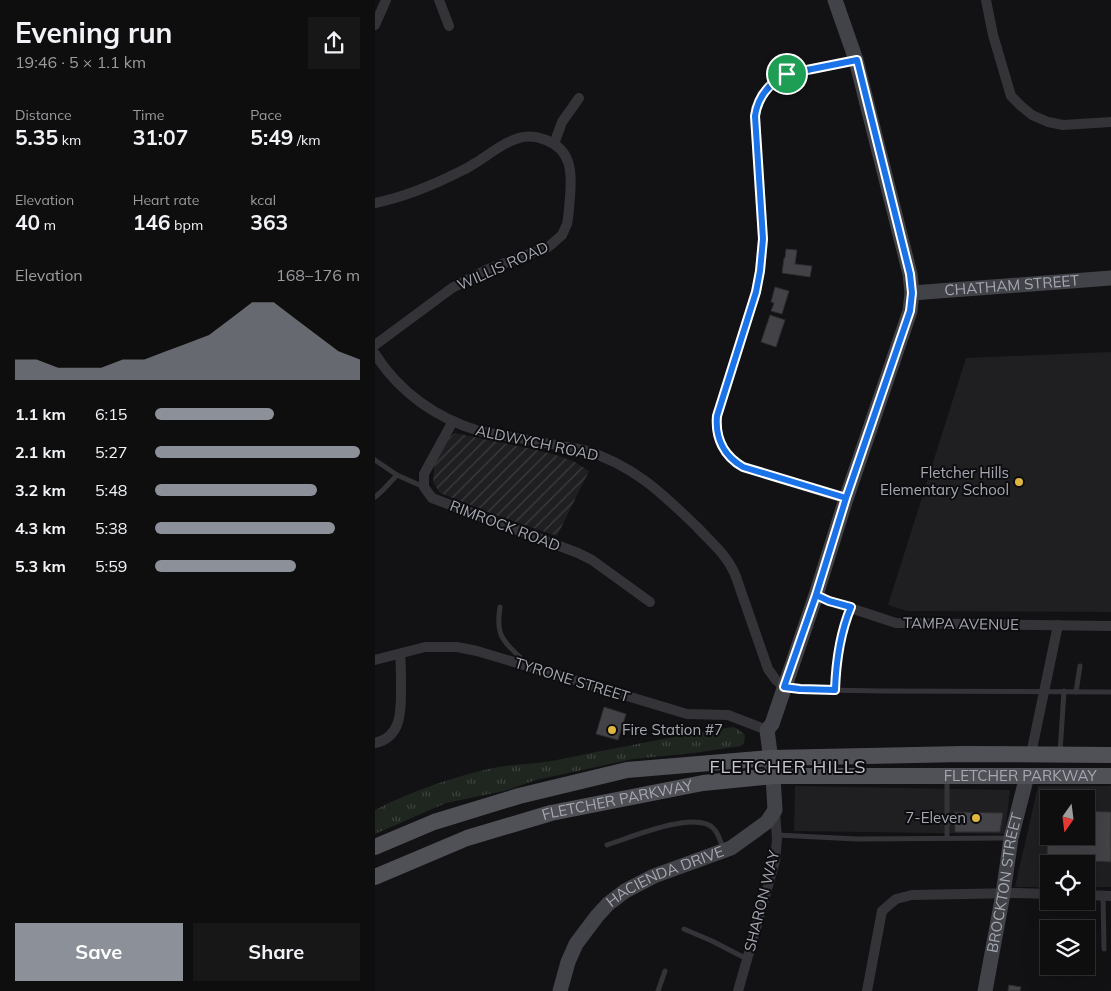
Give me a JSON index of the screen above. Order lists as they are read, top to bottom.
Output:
{
  "streets": {
    "main road": ["FLETCHER PARKWAY"],
    "street": [
      "WILLIS ROAD",
      "CHATHAM STREET",
      "ALDWYCH ROAD",
      "RIMROCK ROAD",
      "TAMPA AVENUE",
      "TYRONE STREET",
      "HACIENDA DRIVE",
      "BROCKTON STREET",
      "SHARON WAY"
    ]
  },
  "crossings": [
    ["FLETCHER PARKWAY", "BROCKTON STREET"],
    ["HACIENDA DRIVE", "SHARON WAY"]
  ],
  "districts": ["FLETCHER HILLS"],
  "places": ["Fletcher Hills Elementary School", "Fire Station #7", "7-Eleven"],
  "north": "bottom",
  "page": {
    "heading": ["Evening run", "19:46 · 5 × 1.1 km"],
    "stats": [
      ["Distance", "5.35 km"],
      ["Time", "31:07"],
      ["Pace", "5:49 /km"],
      ["Elevation", "40 m"],
      ["Heart rate", "146 bpm"],
      ["kcal", "363"]
    ],
    "chart": ["Elevation", "168–176 m"],
    "list": [
      {
        "name": "1.1 km",
        "note": "6:15"
      },
      {
        "name": "2.1 km",
        "note": "5:27"
      },
      {
        "name": "3.2 km",
        "note": "5:48"
      },
      {
        "name": "4.3 km",
        "note": "5:38"
      },
      {
        "name": "5.3 km",
        "note": "5:59"
      }
    ],
    "buttons": ["Save", "Share"]
  }
}
